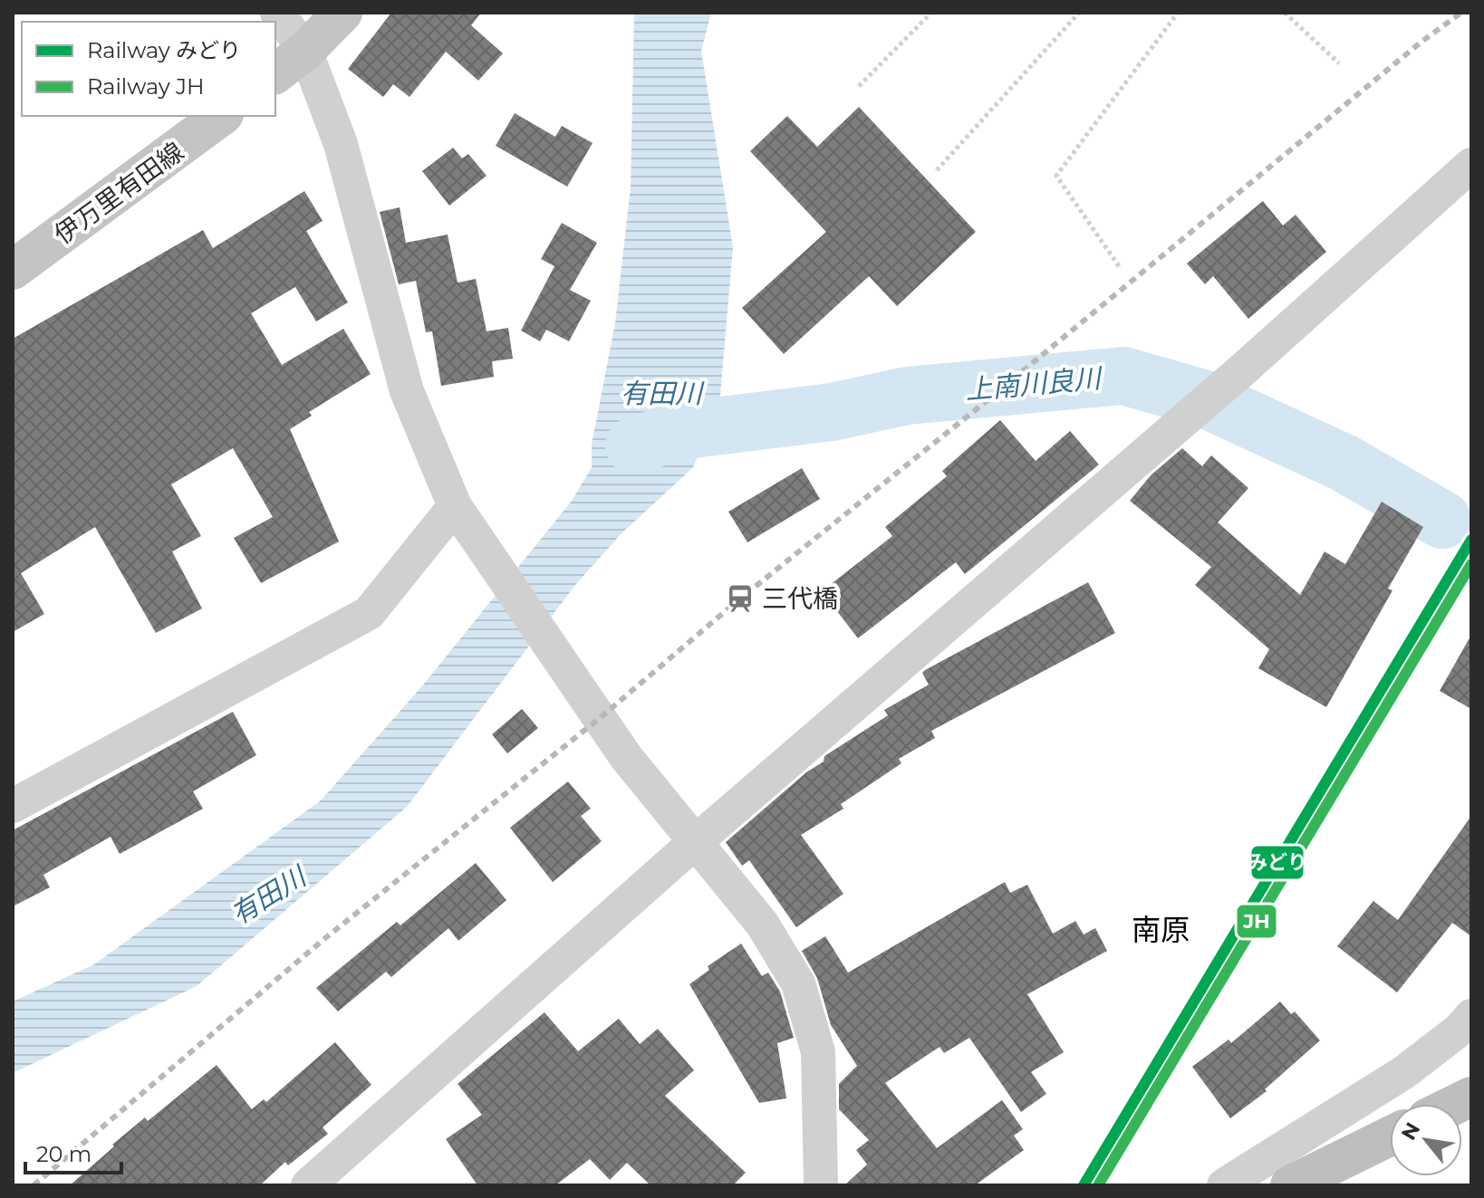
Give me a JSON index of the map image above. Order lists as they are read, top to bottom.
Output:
{
  "streets": {
    "main road": ["伊万里有田線"]
  },
  "districts": ["南原"],
  "water": ["上南川良川", "有田川"],
  "places": {
    "station": ["三代橋"]
  },
  "lines": ["rail line みどり", "rail line JH"],
  "legend": ["Railway みどり", "Railway JH"],
  "scale_bar": "20 m",
  "north": "top left"
}
